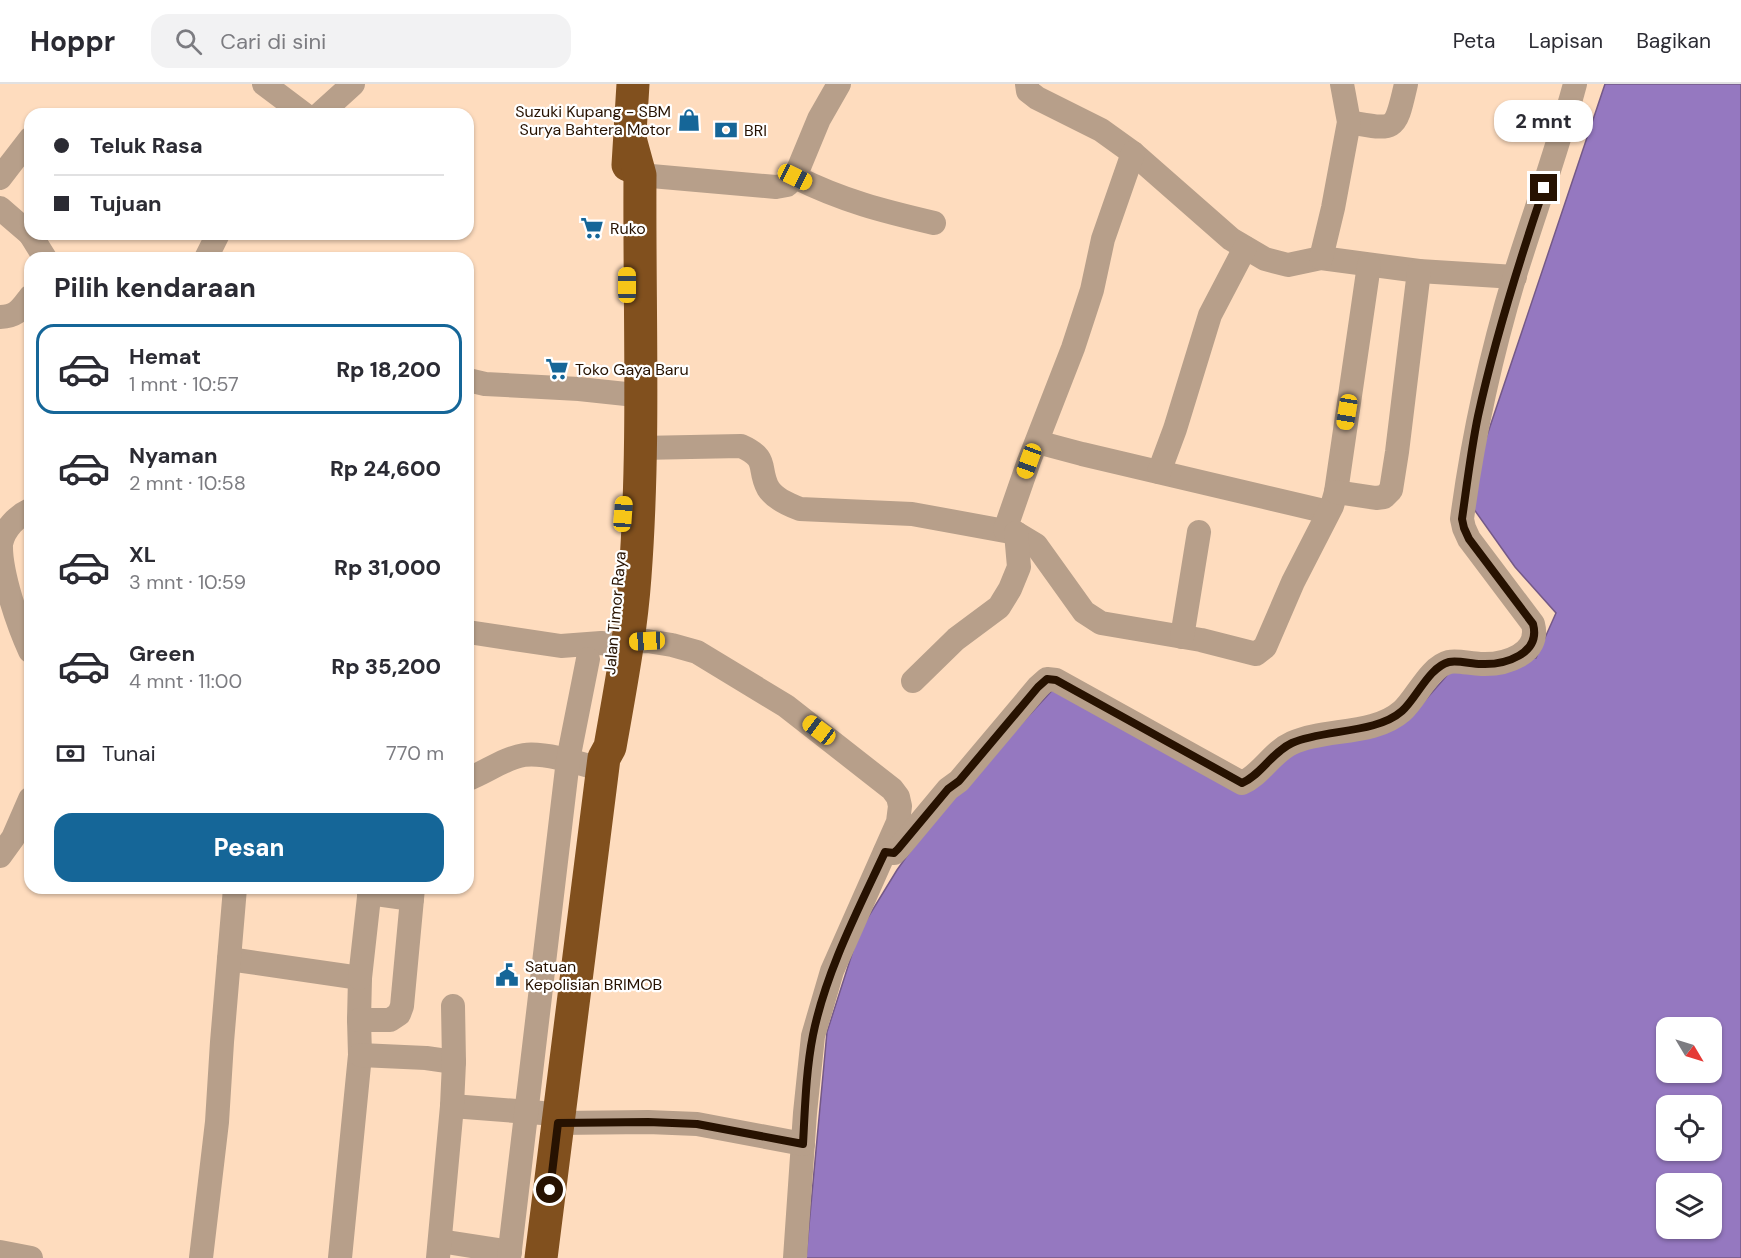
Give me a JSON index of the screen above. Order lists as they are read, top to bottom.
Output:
{
  "streets": {
    "highway": ["Jalan Timor Raya"]
  },
  "places": {
    "shop": ["Suzuki Kupang - SBM Surya Bahtera Motor"],
    "bank": ["BRI"],
    "supermarket": ["Ruko", "Toko Gaya Baru"],
    "public building": ["Satuan Kepolisian BRIMOB"]
  },
  "north": "bottom right",
  "page": {
    "header": "Hoppr",
    "search": "Cari di sini",
    "nav": ["Peta", "Lapisan", "Bagikan"],
    "bubble": "2 mnt",
    "banner": ["Teluk Rasa", "Tujuan"],
    "heading": "Pilih kendaraan",
    "list": [
      {
        "name": "Hemat",
        "note": "1 mnt · 10:57",
        "value": "Rp 18,200"
      },
      {
        "name": "Nyaman",
        "note": "2 mnt · 10:58",
        "value": "Rp 24,600"
      },
      {
        "name": "XL",
        "note": "3 mnt · 10:59",
        "value": "Rp 31,000"
      },
      {
        "name": "Green",
        "note": "4 mnt · 11:00",
        "value": "Rp 35,200"
      }
    ],
    "pay": ["Tunai", "770 m"],
    "buttons": "Pesan"
  }
}
